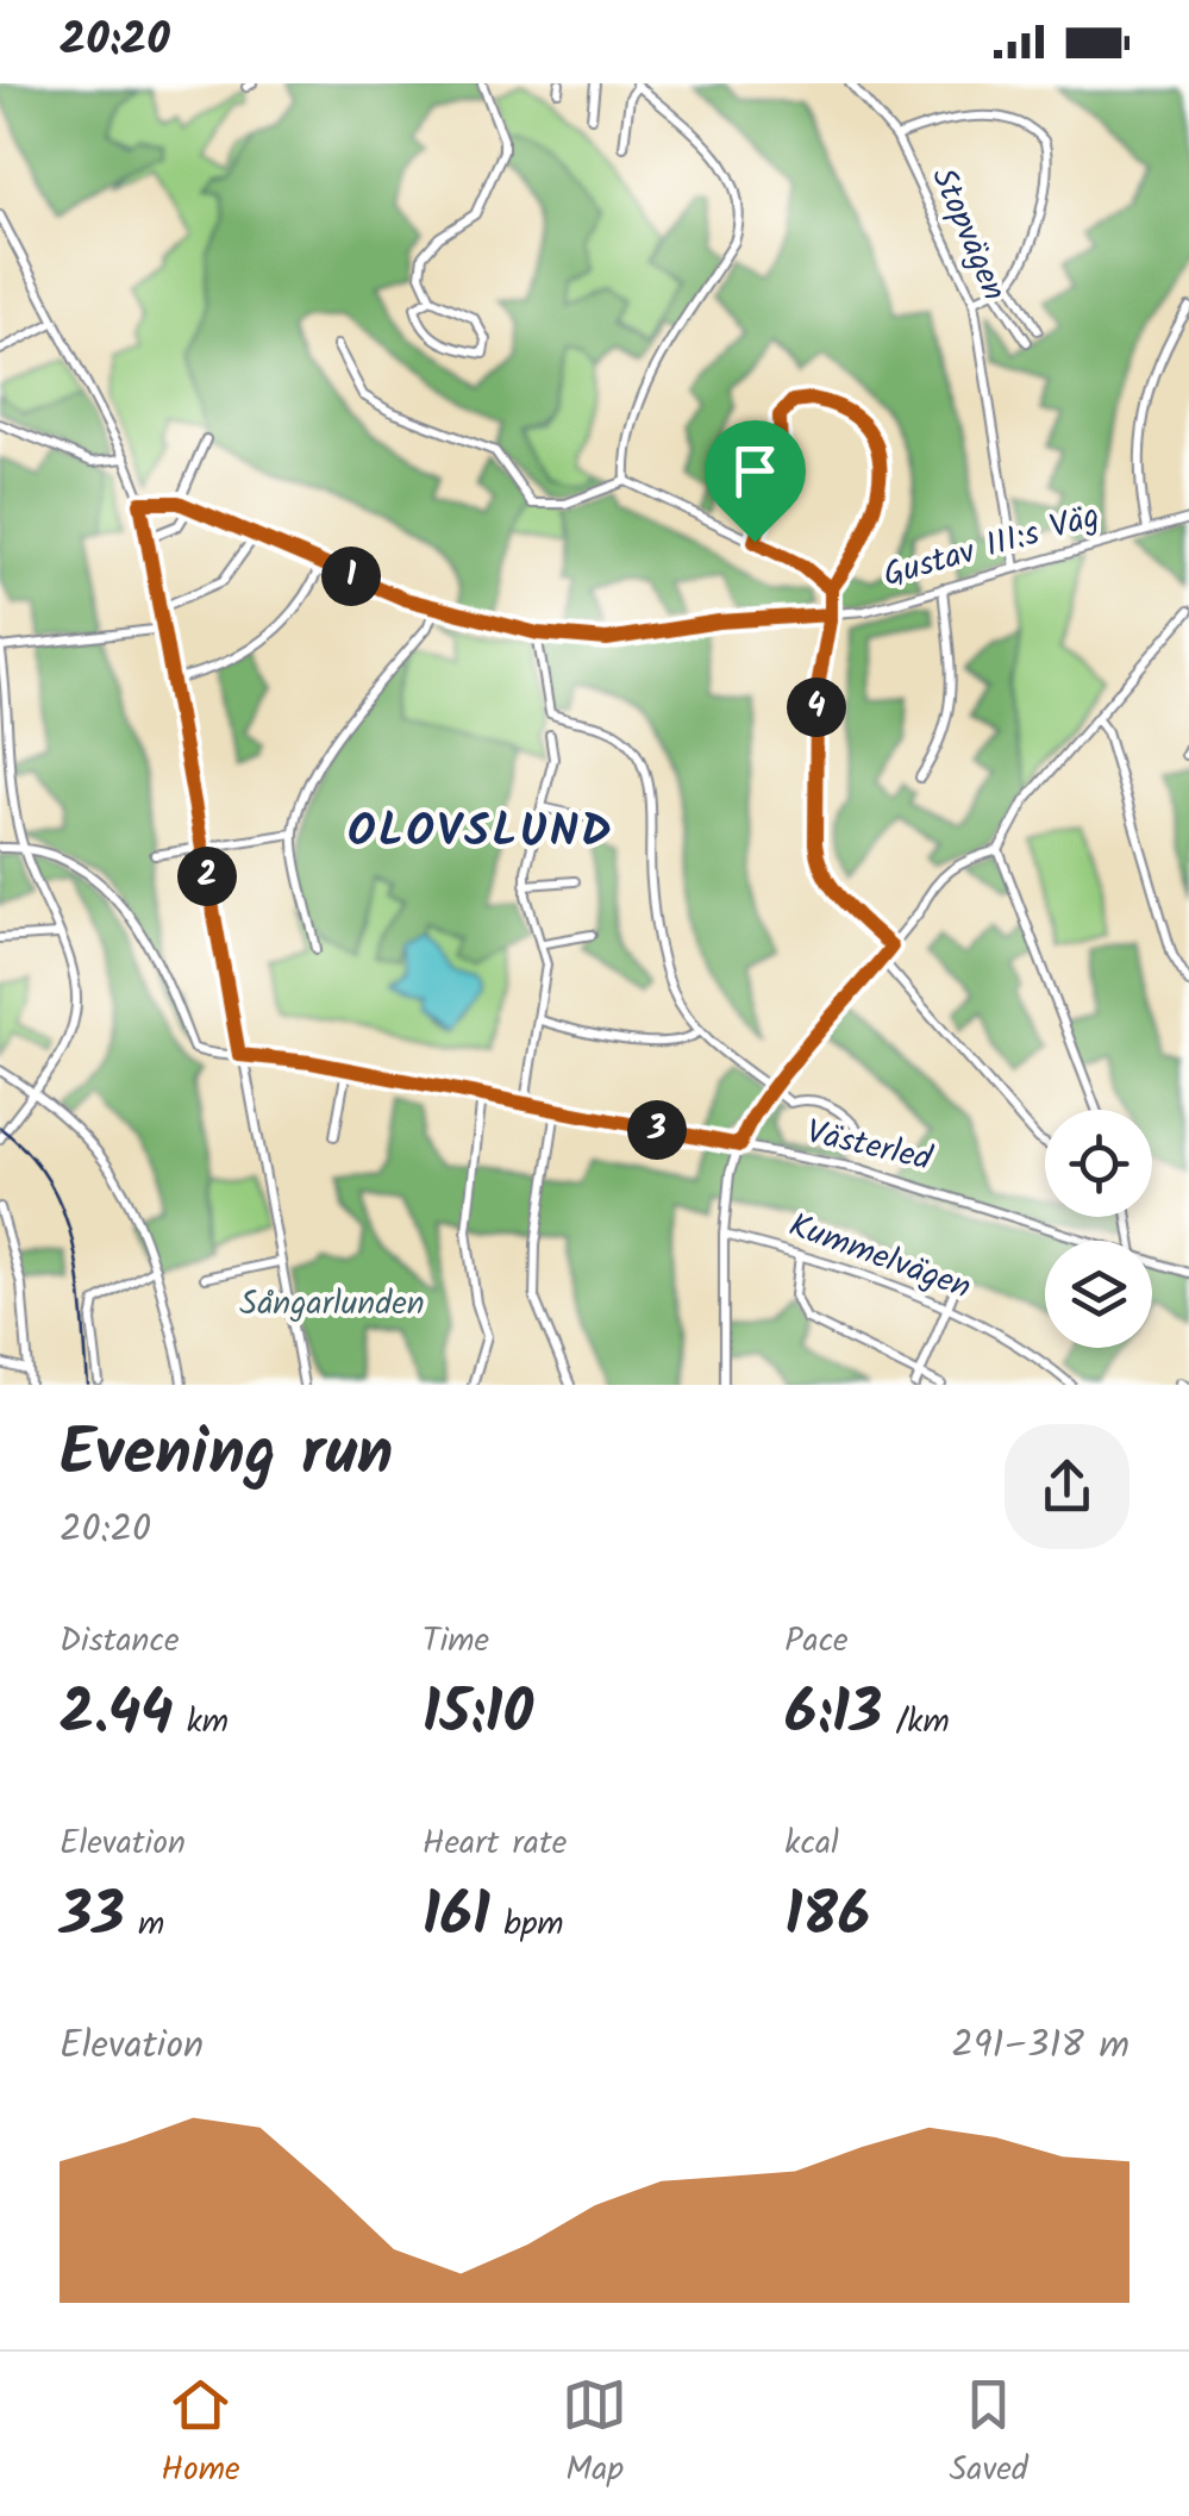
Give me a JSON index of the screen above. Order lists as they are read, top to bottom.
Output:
{
  "streets": {
    "street": [
      "Stopvägen",
      "Gustav III:s Väg",
      "Västerled",
      "Kummelvägen"
    ]
  },
  "crossings": [
    ["Stopvägen", "Gustav III:s Väg"]
  ],
  "districts": ["OLOVSLUND"],
  "parks": ["Sångarlunden"],
  "page": {
    "status": "20:20",
    "pins": [
      "1",
      "4",
      "2",
      "3"
    ],
    "heading": ["Evening run", "20:20"],
    "stats": [
      ["Distance", "2.44 km"],
      ["Time", "15:10"],
      ["Pace", "6:13 /km"],
      ["Elevation", "33 m"],
      ["Heart rate", "161 bpm"],
      ["kcal", "186"]
    ],
    "chart": ["Elevation", "291–318 m"],
    "tabs": ["Home", "Map", "Saved"]
  }
}
